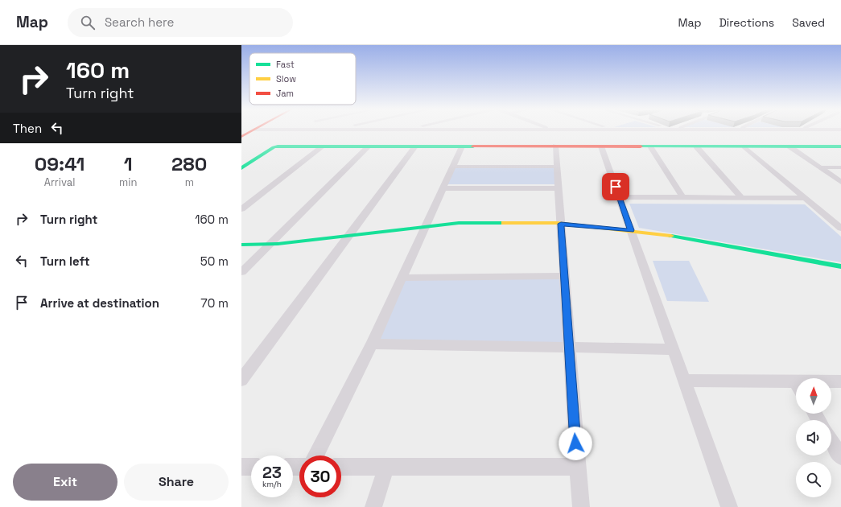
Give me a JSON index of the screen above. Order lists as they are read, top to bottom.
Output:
{
  "legend": ["Fast", "Slow", "Jam"],
  "north": "top",
  "page": {
    "header": "Map",
    "search": "Search here",
    "nav": ["Map", "Directions", "Saved"],
    "turn": ["160 m", "Turn right"],
    "then": "Then",
    "eta": [
      "09:41",
      "Arrival",
      "1",
      "min",
      "280",
      "m"
    ],
    "list": [
      {
        "name": "Turn right",
        "value": "160 m"
      },
      {
        "name": "Turn left",
        "value": "50 m"
      },
      {
        "name": "Arrive at destination",
        "value": "70 m"
      }
    ],
    "speed": "23 km/h",
    "limit": "30",
    "buttons": ["Exit", "Share"]
  }
}
